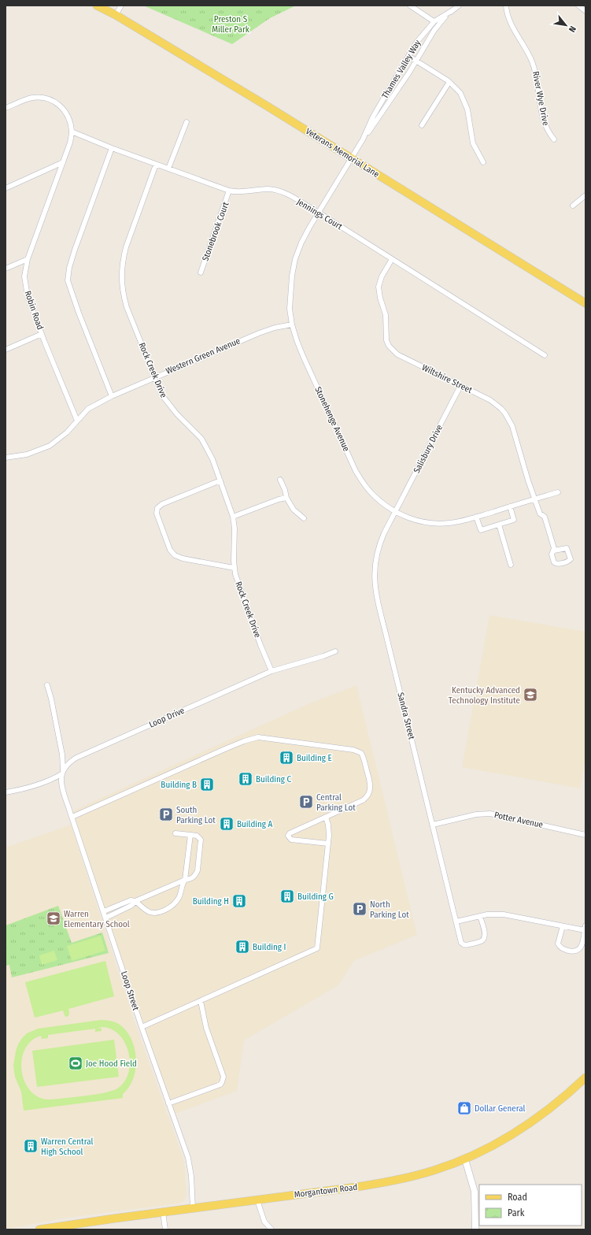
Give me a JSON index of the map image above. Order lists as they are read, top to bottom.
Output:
{
  "streets": {
    "main road": ["Veterans Memorial Lane", "Morgantown Road"],
    "street": [
      "Thames Valley Way",
      "River Wye Drive",
      "Jennings Court",
      "Stonebrook Court",
      "Robin Road",
      "Western Green Avenue",
      "Rock Creek Drive",
      "Wiltshire Street",
      "Stonehenge Avenue",
      "Salisbury Drive",
      "Sandra Street",
      "Loop Drive",
      "Potter Avenue",
      "Loop Street"
    ]
  },
  "crossings": [
    ["Thames Valley Way", "Veterans Memorial Lane"],
    ["Thames Valley Way", "Stonehenge Avenue"],
    ["Veterans Memorial Lane", "Stonehenge Avenue"],
    ["Jennings Court", "Stonebrook Court"],
    ["Jennings Court", "Robin Road"],
    ["Jennings Court", "Rock Creek Drive"],
    ["Jennings Court", "Wiltshire Street"],
    ["Jennings Court", "Stonehenge Avenue"],
    ["Robin Road", "Western Green Avenue"],
    ["Western Green Avenue", "Rock Creek Drive"],
    ["Western Green Avenue", "Stonehenge Avenue"],
    ["Rock Creek Drive", "Loop Drive"],
    ["Wiltshire Street", "Stonehenge Avenue"],
    ["Wiltshire Street", "Salisbury Drive"],
    ["Stonehenge Avenue", "Salisbury Drive"],
    ["Stonehenge Avenue", "Sandra Street"],
    ["Salisbury Drive", "Sandra Street"],
    ["Sandra Street", "Potter Avenue"],
    ["Loop Drive", "Loop Street"],
    ["Loop Street", "Morgantown Road"]
  ],
  "parks": ["Preston S Miller Park"],
  "places": {
    "school or university": ["Kentucky Advanced Technology Institute", "Warren Elementary School"],
    "building": [
      "Building E",
      "Building C",
      "Building B",
      "Building A",
      "Building G",
      "Building H",
      "Building I",
      "Warren Central High School"
    ],
    "parking": ["Central Parking Lot", "South Parking Lot", "North Parking Lot"],
    "sports": ["Joe Hood Field"],
    "shop": ["Dollar General"]
  },
  "legend": ["Road", "Park"],
  "north": "bottom right"
}
